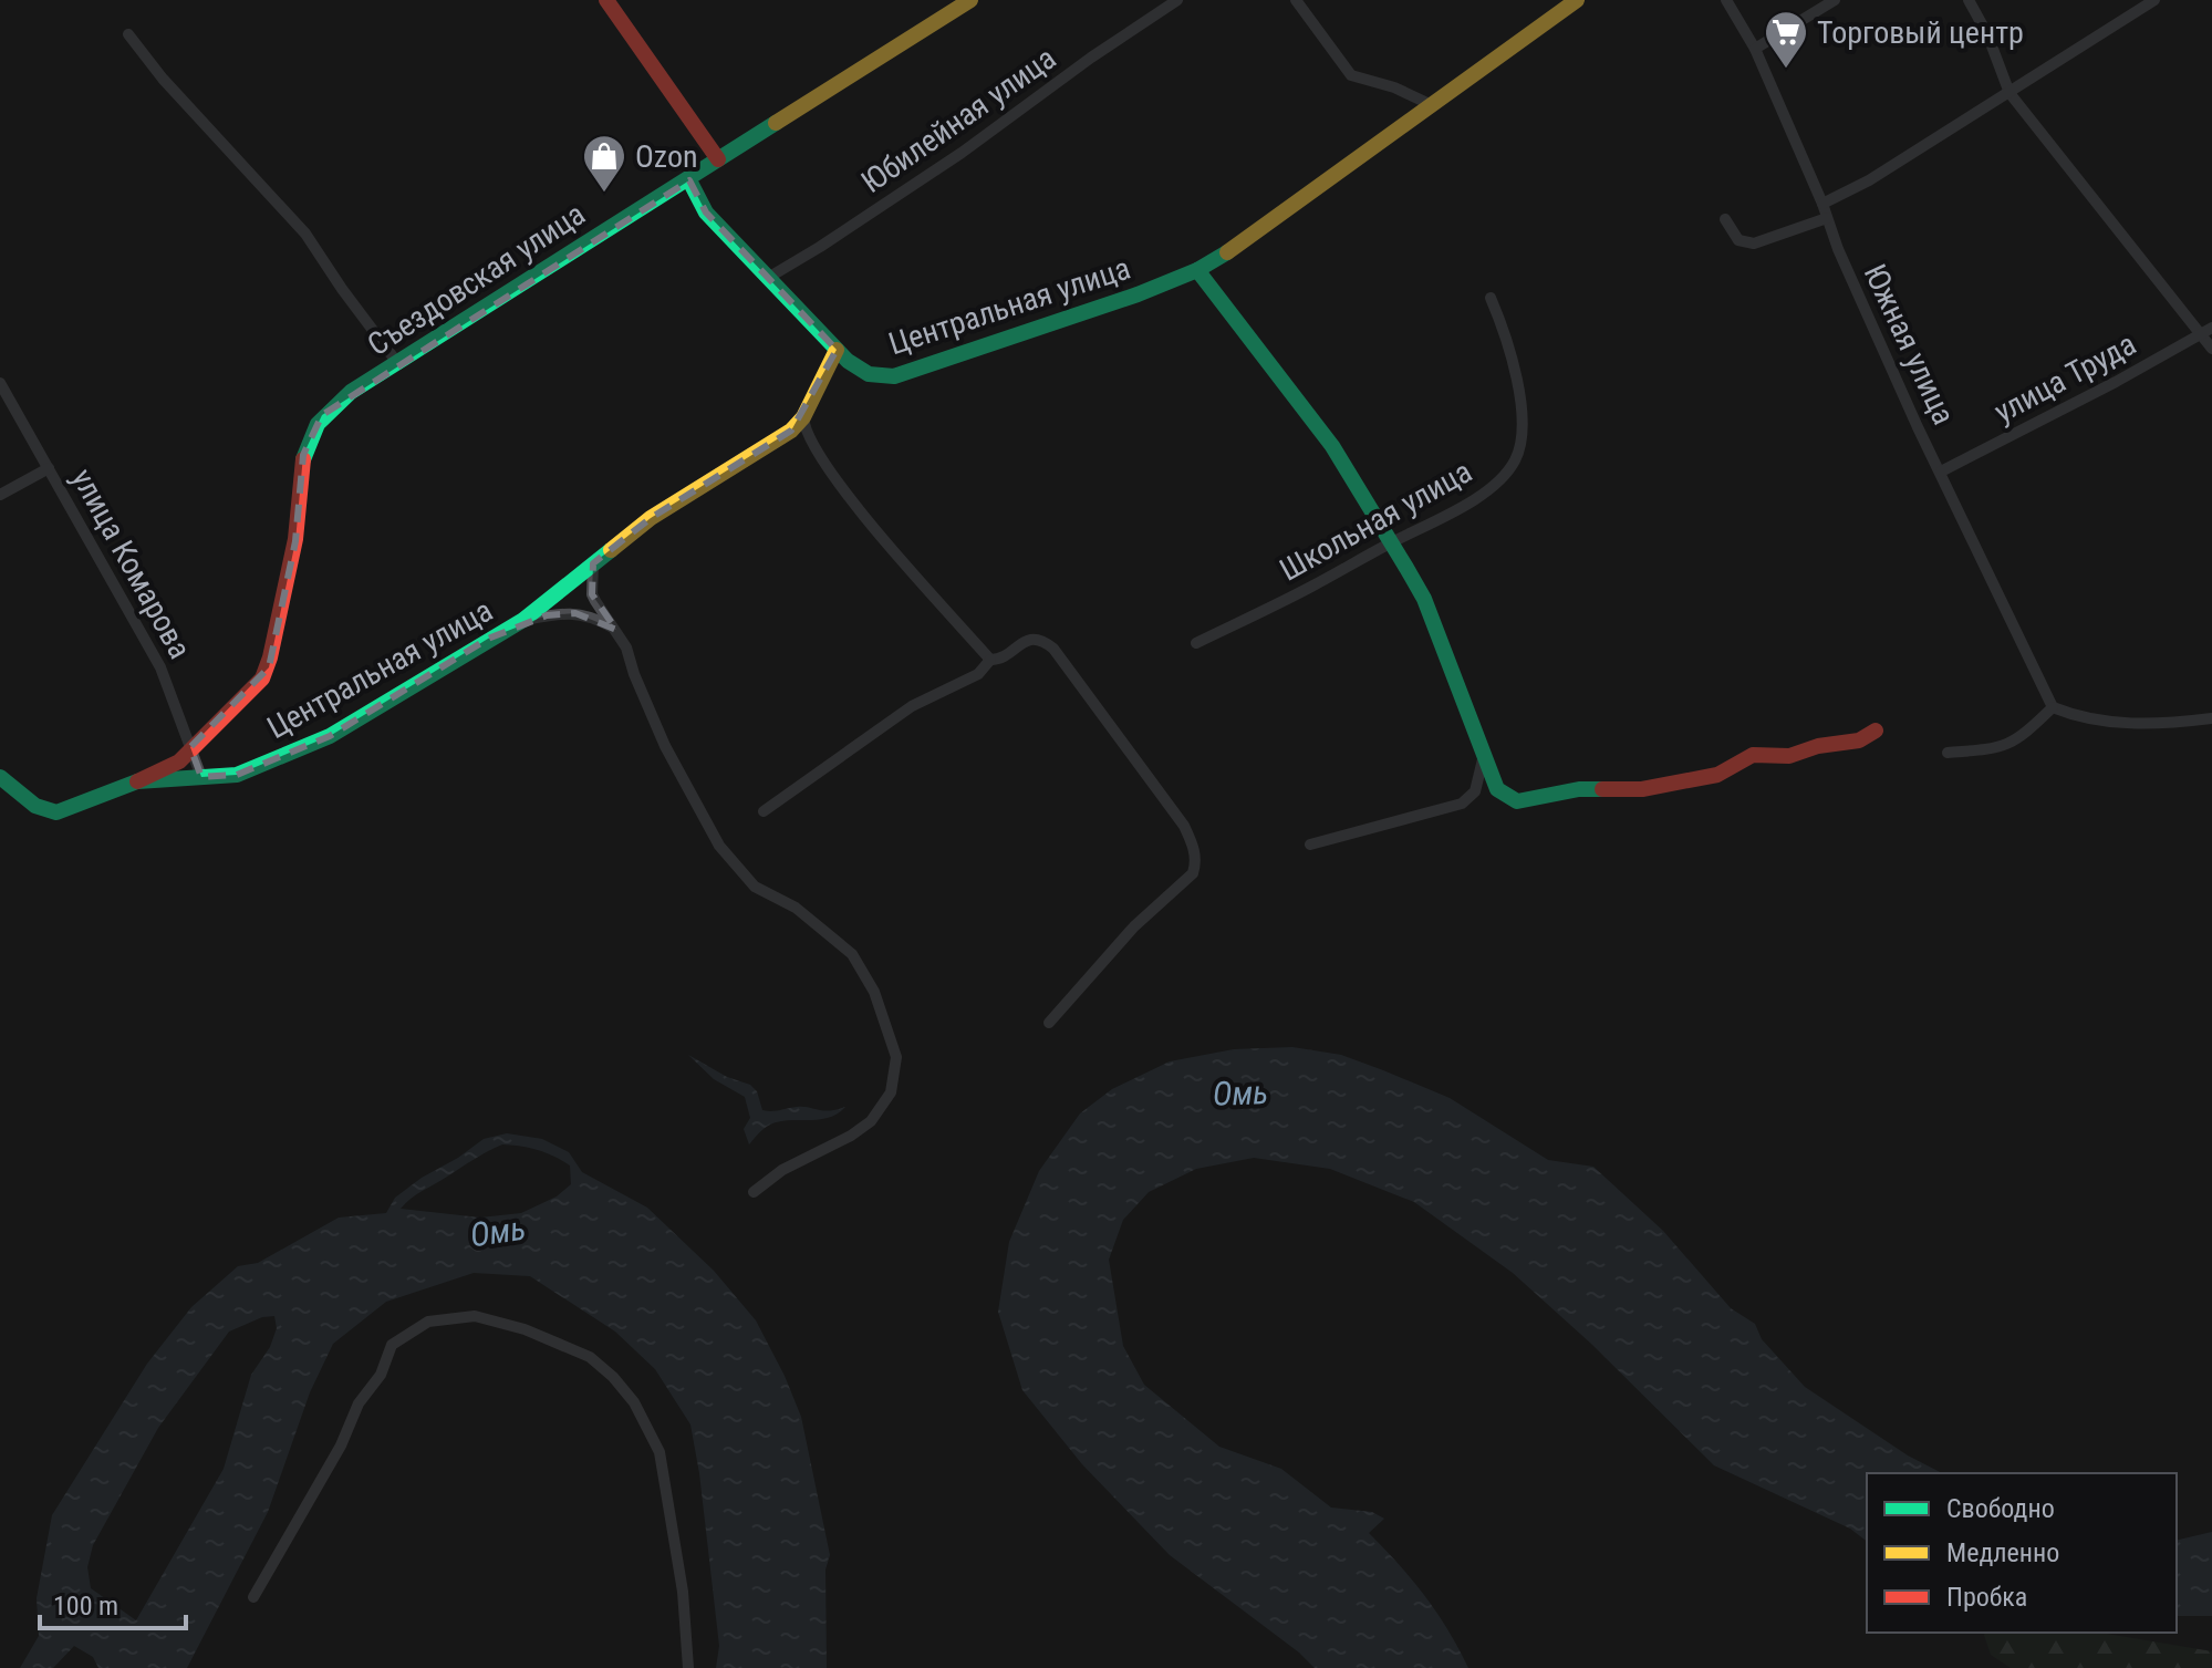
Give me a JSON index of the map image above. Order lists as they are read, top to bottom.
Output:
{
  "streets": {
    "street": [
      "Юбилейная улица",
      "Съездовская улица",
      "Центральная улица",
      "Южная улица",
      "улица Труда",
      "Школьная улица",
      "улица Комарова"
    ]
  },
  "crossings": [
    ["Съездовская улица", "улица Комарова"],
    ["Центральная улица", "улица Комарова"],
    ["Южная улица", "улица Труда"]
  ],
  "water": ["Омь"],
  "places": {
    "supermarket": ["Торговый центр"],
    "shop": ["Ozon"]
  },
  "legend": ["Свободно", "Медленно", "Пробка"],
  "scale_bar": "100 m"
}
